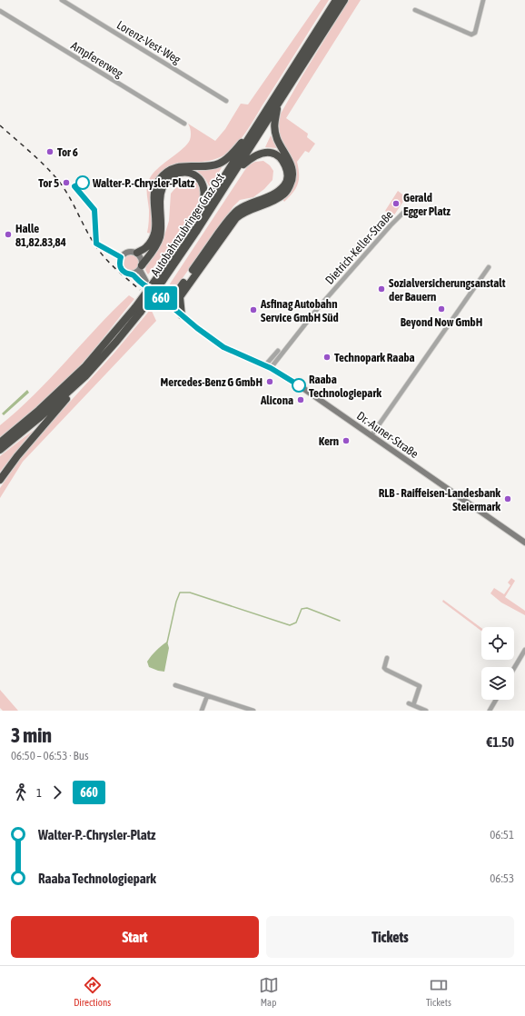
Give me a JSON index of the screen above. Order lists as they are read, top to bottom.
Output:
{
  "streets": {
    "highway": ["Autobahnzubringer Graz Ost"],
    "main road": ["Dr.-Auner-Straße"],
    "street": ["Lorenz-Vest-Weg", "Ampfererweg", "Dietrich-Keller-Straße"]
  },
  "crossings": [
    ["Dietrich-Keller-Straße", "Dr.-Auner-Straße"]
  ],
  "places": [
    "Tor 6",
    "Tor 5",
    "Walter-P.-Chrysler-Platz",
    "Gerald Egger Platz",
    "Halle 81,82.83,84",
    "Sozialversicherungsanstalt der Bauern",
    "Beyond Now GmbH",
    "Asfinag Autobahn Service GmbH Süd",
    "Technopark Raaba",
    "Mercedes-Benz G GmbH",
    "Raaba Technologiepark",
    "Alicona",
    "Kern",
    "RLB - Raiffeisen-Landesbank Steiermark"
  ],
  "lines": ["bus line 660"],
  "page": {
    "on_map": "660",
    "heading": ["3 min", "06:50 – 06:53 · Bus", "€1.50"],
    "legs": ["1", "660"],
    "list": [
      {
        "name": "Walter-P.-Chrysler-Platz",
        "value": "06:51"
      },
      {
        "name": "Raaba Technologiepark",
        "value": "06:53"
      }
    ],
    "buttons": ["Start", "Tickets"],
    "tabs": ["Directions", "Map", "Tickets"]
  }
}
